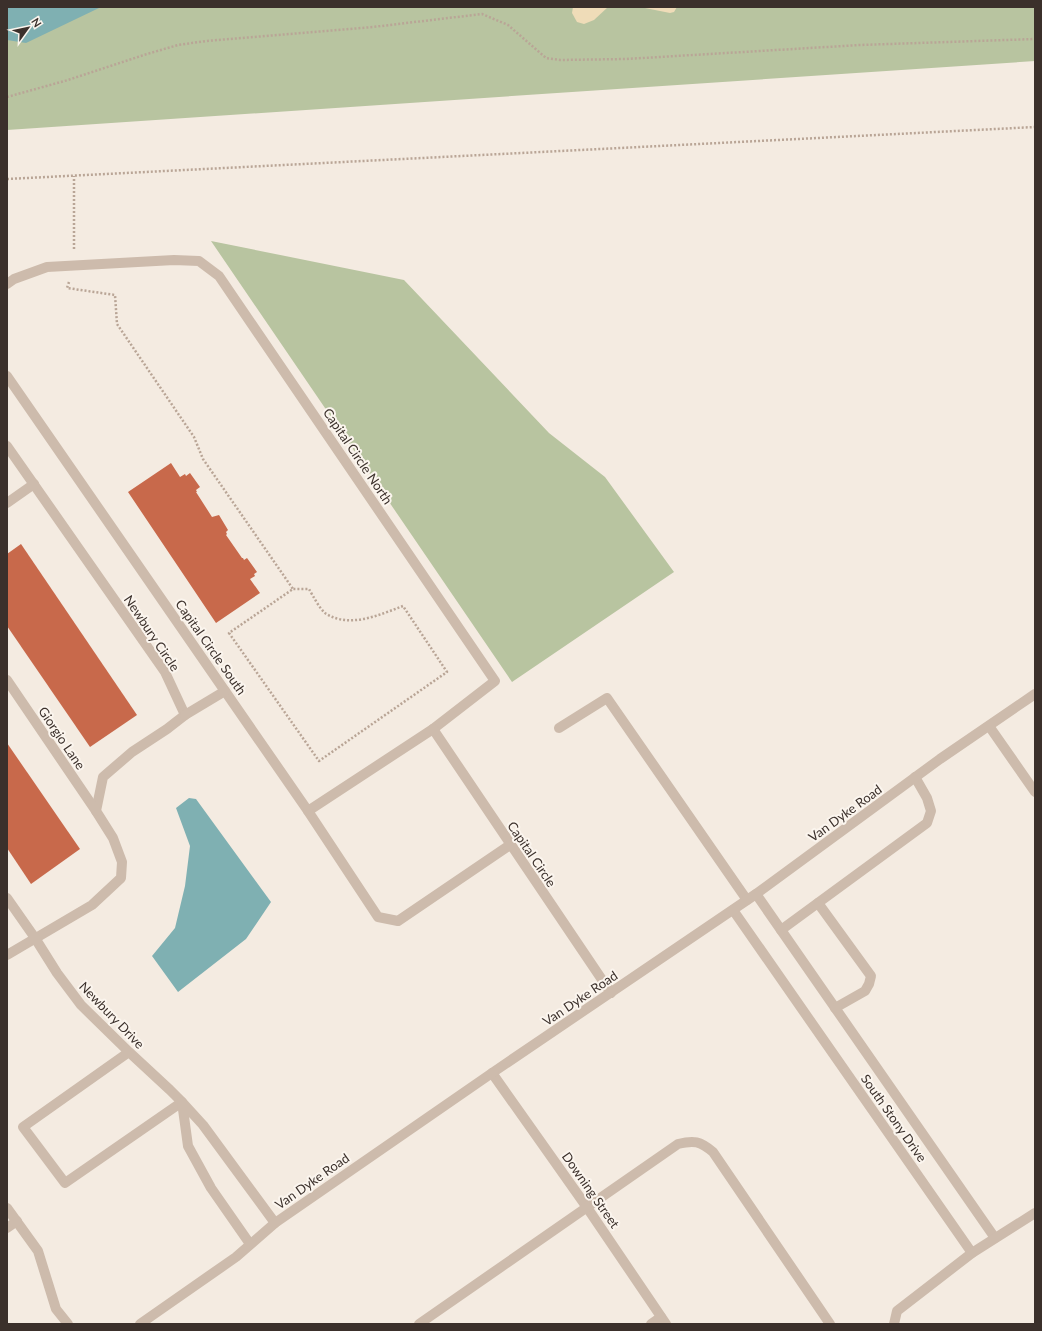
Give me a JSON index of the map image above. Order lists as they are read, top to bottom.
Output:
{
  "streets": {
    "street": [
      "Capital Circle North",
      "Newbury Circle",
      "Capital Circle South",
      "Giorgio Lane",
      "Van Dyke Road",
      "Capital Circle",
      "Newbury Drive",
      "South Stony Drive",
      "Downing Street"
    ]
  },
  "crossings": [
    ["Capital Circle North", "Capital Circle"],
    ["Capital Circle South", "Capital Circle"],
    ["Van Dyke Road", "Capital Circle"],
    ["Van Dyke Road", "Newbury Drive"],
    ["Van Dyke Road", "South Stony Drive"],
    ["Van Dyke Road", "Downing Street"]
  ],
  "north": "top right"
}
